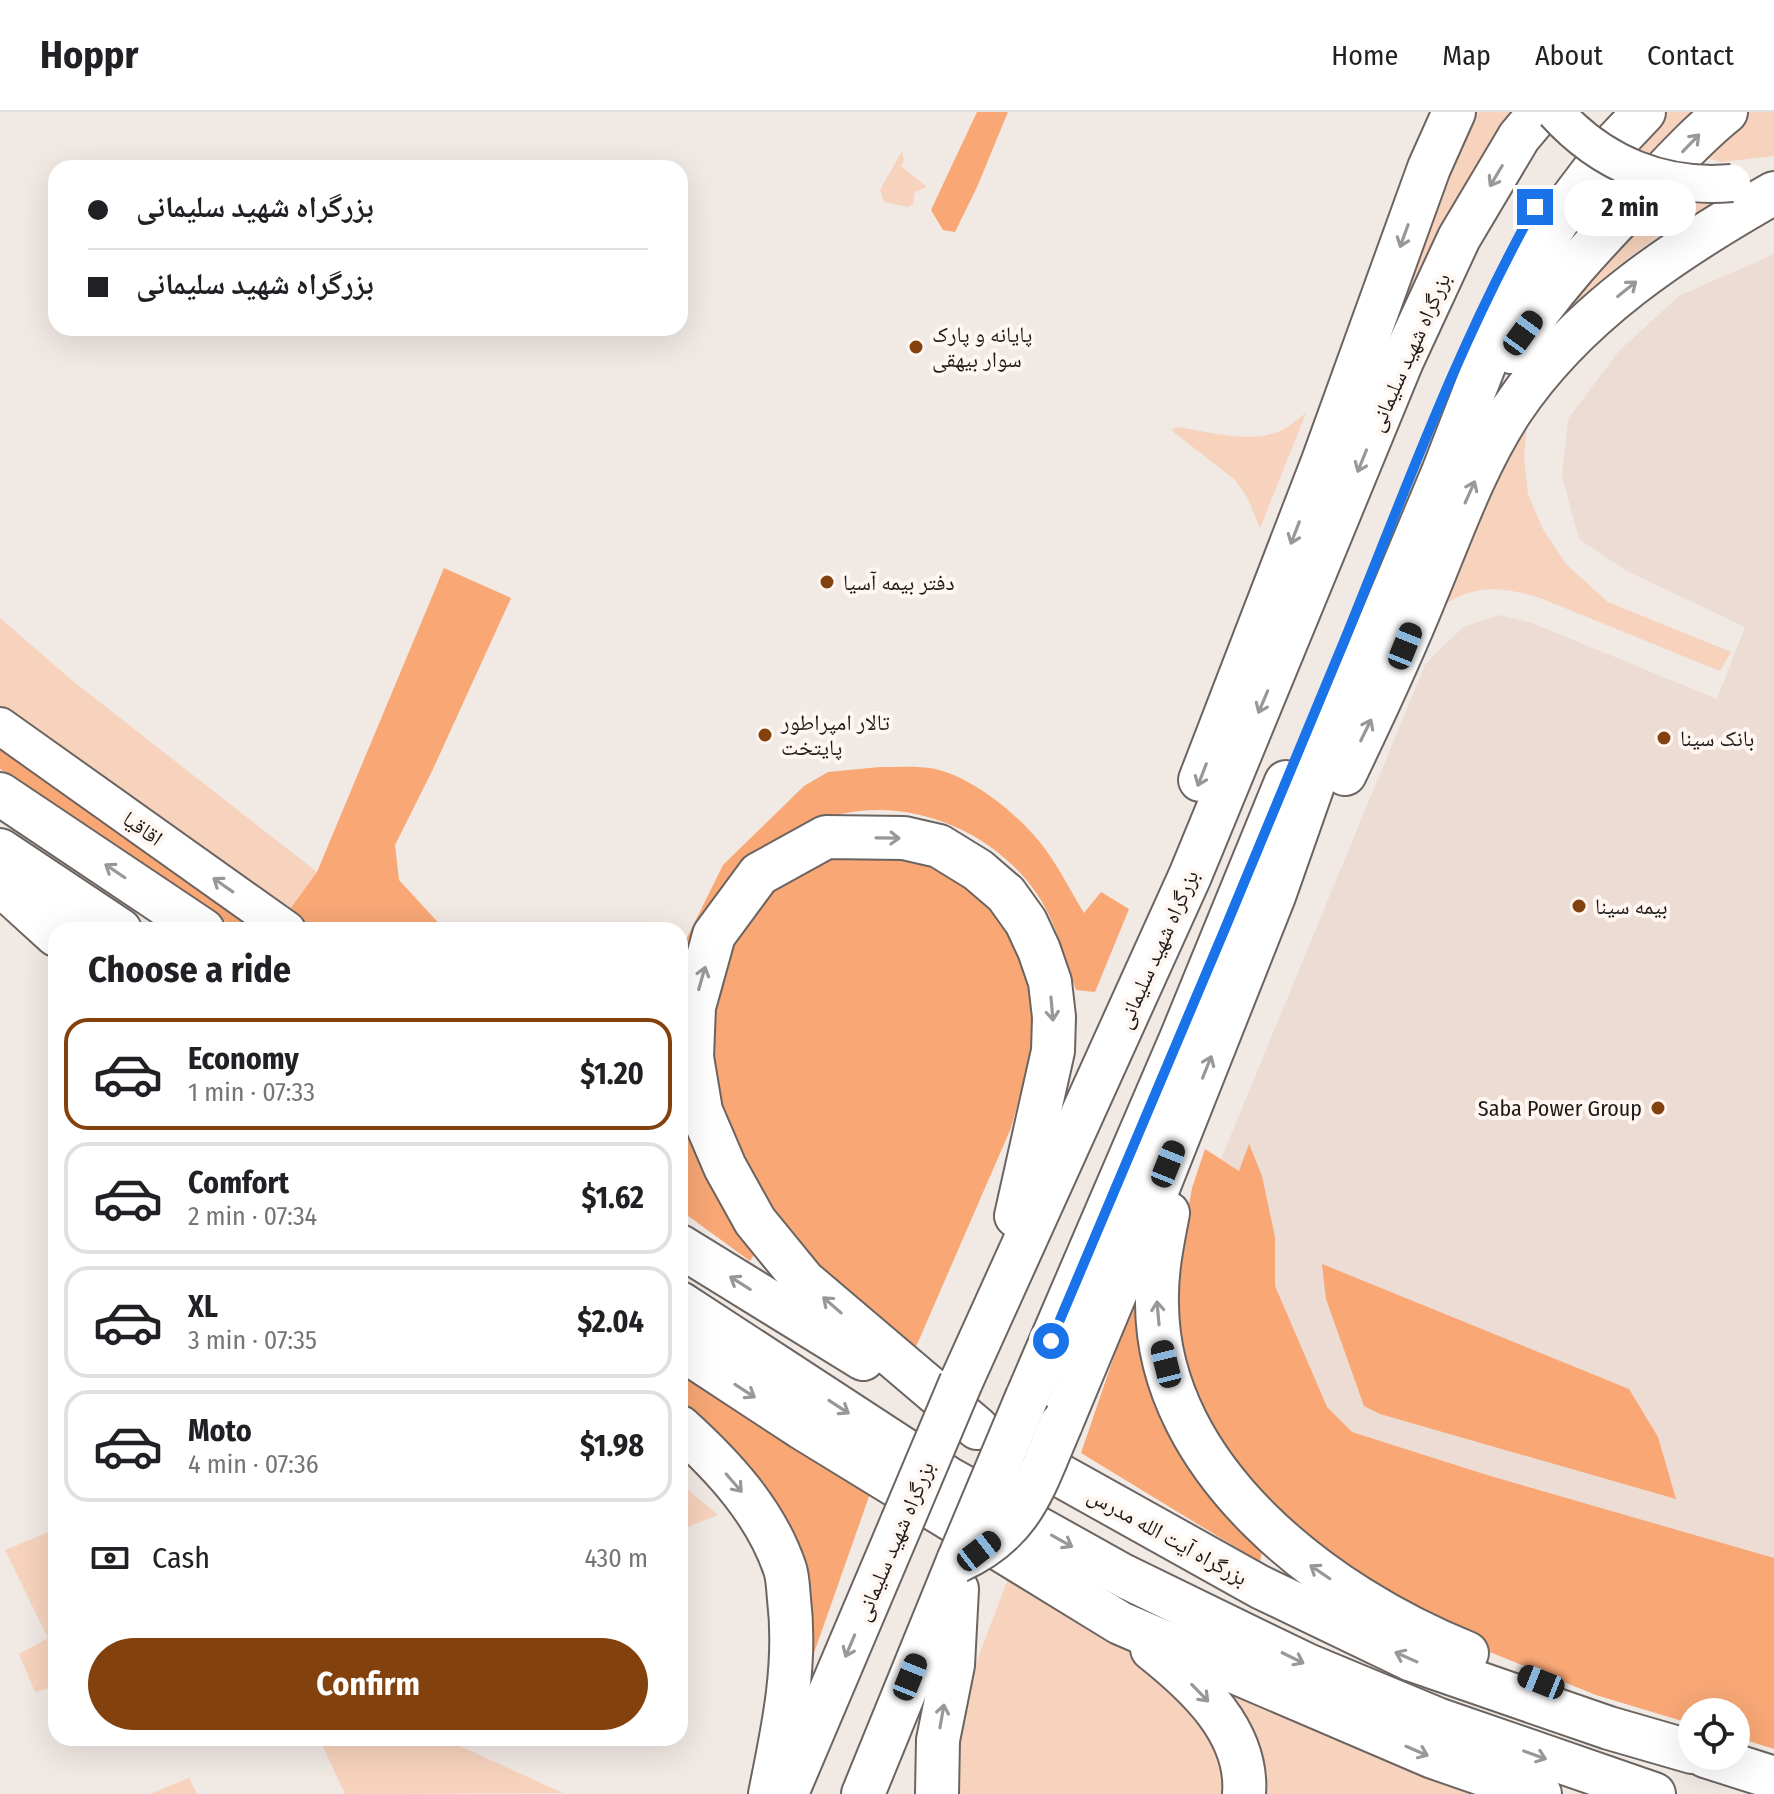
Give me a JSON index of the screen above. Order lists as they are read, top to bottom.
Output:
{
  "streets": {
    "highway": ["بزرگراه شهید سلیمانی", "بزرگراه آیت الله مدرس"],
    "main road": ["اقاقیا"]
  },
  "one_way": ["اقاقیا"],
  "places": [
    "پایانه و پارک سوار بیهقی",
    "دفتر بیمه آسیا",
    "تالار امپراطور پایتخت",
    "بانک سینا",
    "بیمه سینا",
    "Saba Power Group"
  ],
  "page": {
    "header": "Hoppr",
    "nav": [
      "Home",
      "Map",
      "About",
      "Contact"
    ],
    "banner": ["بزرگراه شهید سلیمانی", "بزرگراه شهید سلیمانی"],
    "bubble": "2 min",
    "heading": "Choose a ride",
    "list": [
      {
        "name": "Economy",
        "note": "1 min · 07:33",
        "value": "$1.20"
      },
      {
        "name": "Comfort",
        "note": "2 min · 07:34",
        "value": "$1.62"
      },
      {
        "name": "XL",
        "note": "3 min · 07:35",
        "value": "$2.04"
      },
      {
        "name": "Moto",
        "note": "4 min · 07:36",
        "value": "$1.98"
      }
    ],
    "pay": ["Cash", "430 m"],
    "buttons": "Confirm"
  }
}
